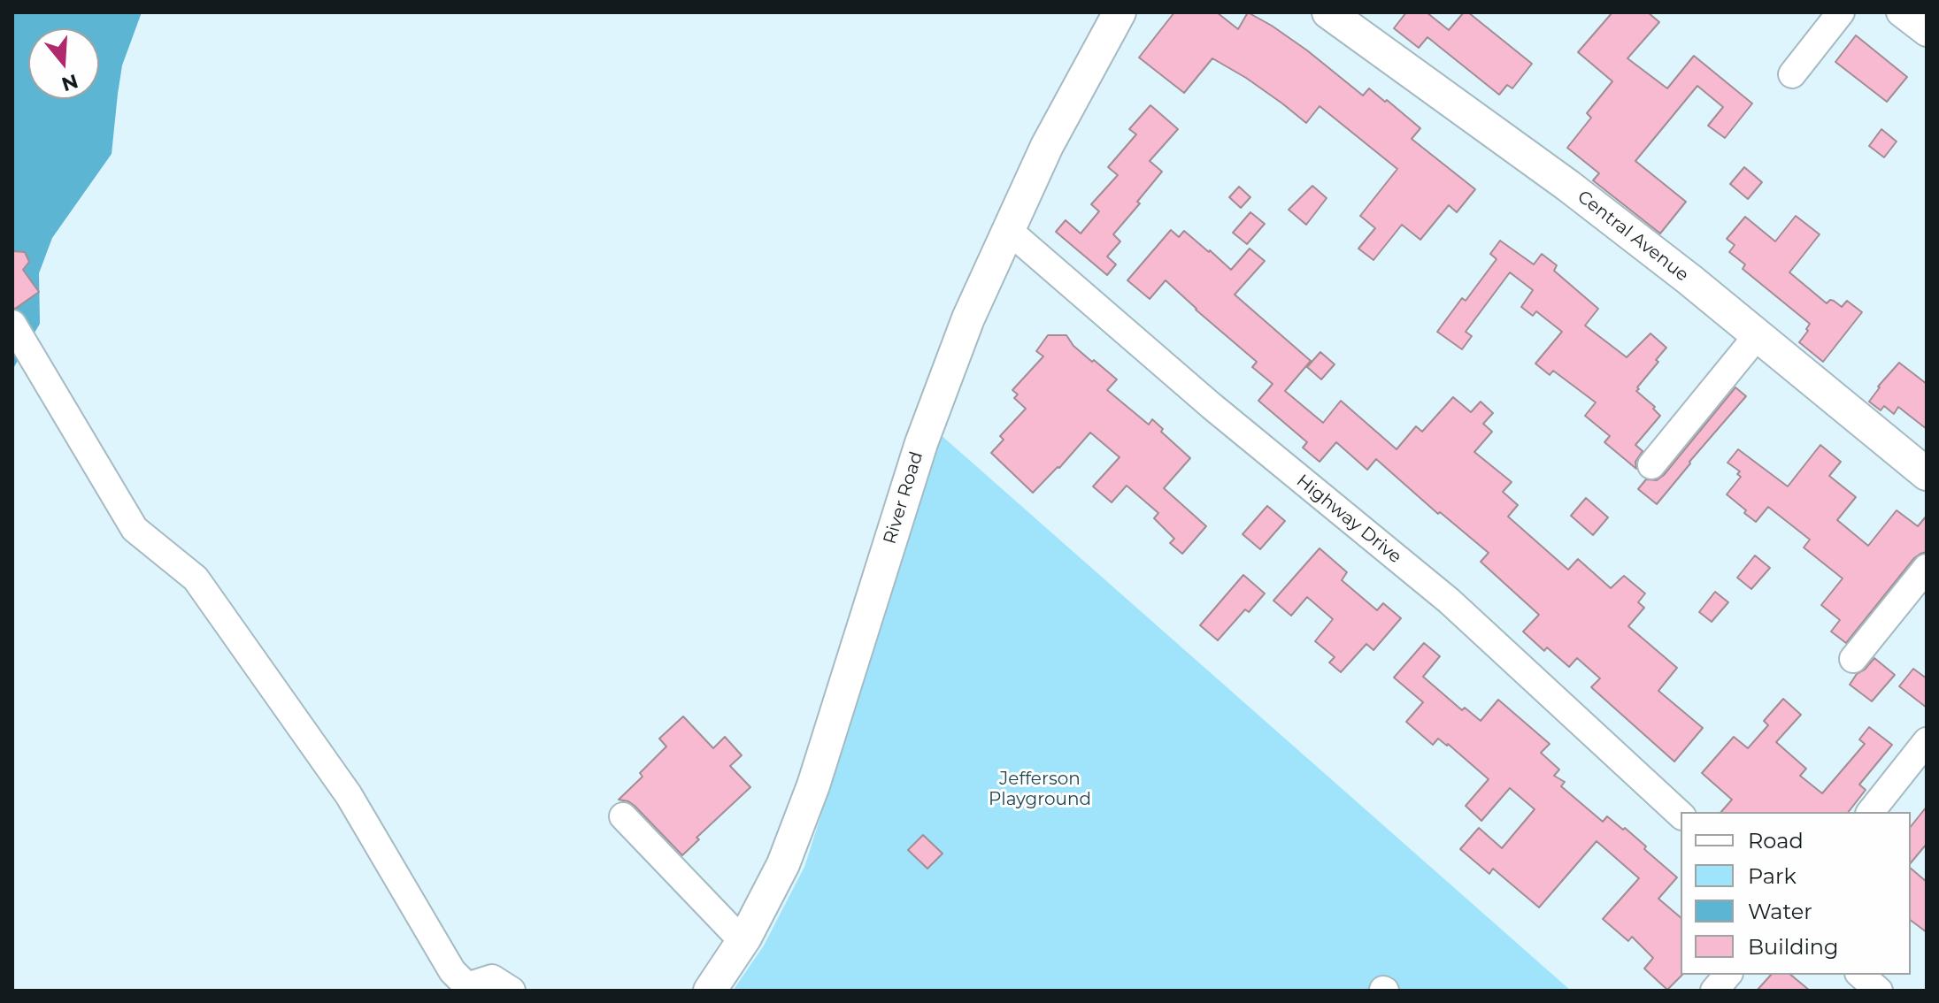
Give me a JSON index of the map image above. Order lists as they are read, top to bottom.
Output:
{
  "streets": {
    "main road": ["Central Avenue", "River Road"],
    "street": ["Highway Drive"]
  },
  "crossings": [
    ["River Road", "Highway Drive"]
  ],
  "parks": ["Jefferson Playground"],
  "legend": [
    "Road",
    "Park",
    "Water",
    "Building"
  ],
  "north": "bottom"
}
